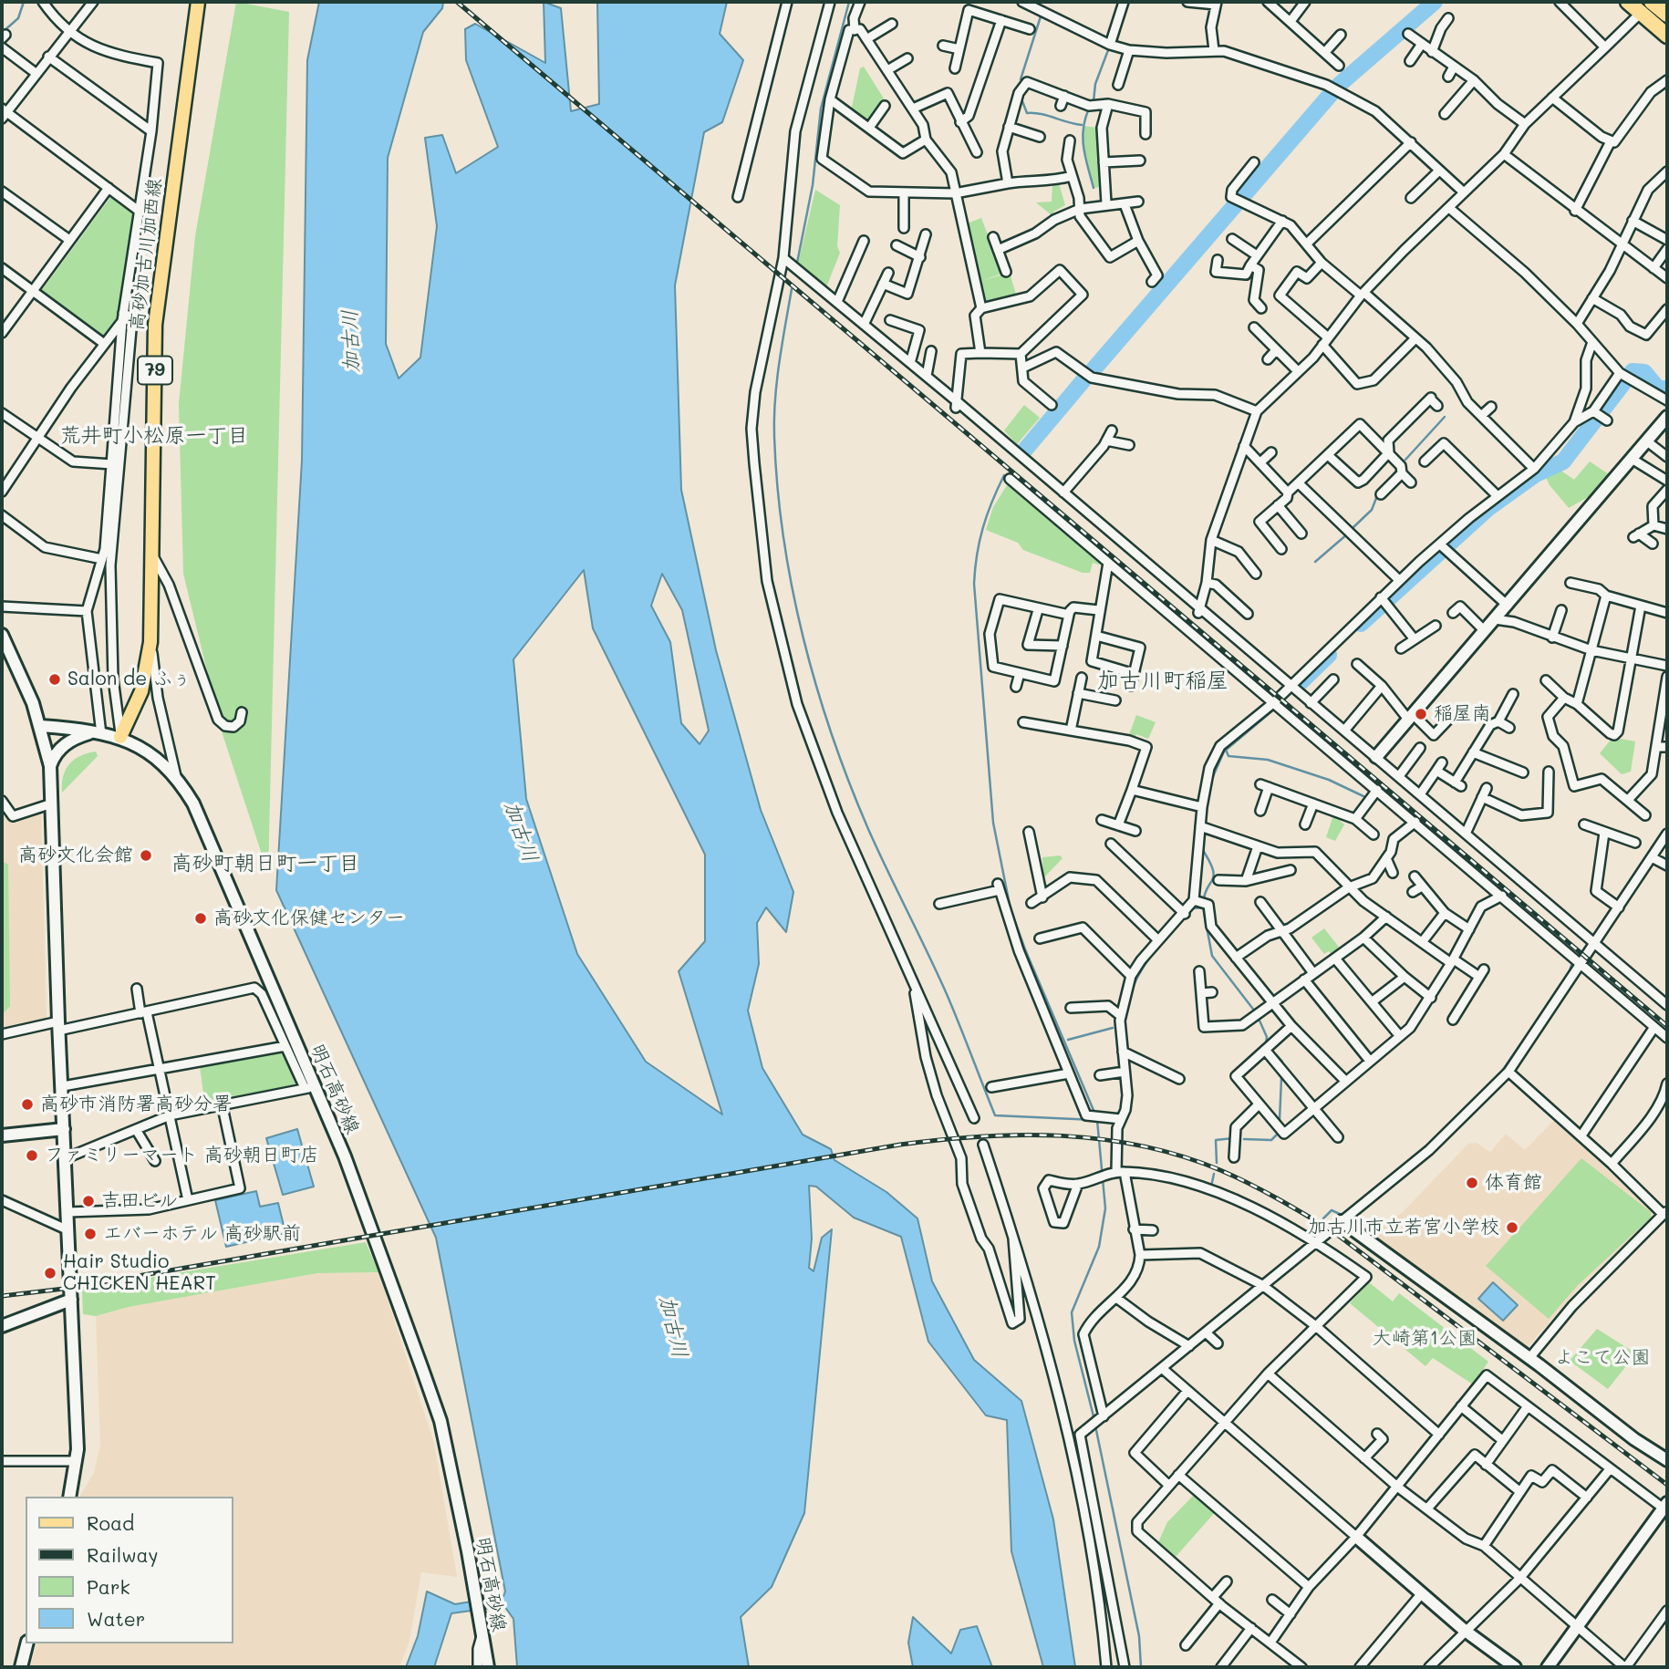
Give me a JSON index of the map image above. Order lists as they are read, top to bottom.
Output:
{
  "streets": {
    "main road": ["高砂加古川加西線", "79"],
    "street": ["明石高砂線"]
  },
  "crossings": [
    ["高砂加古川加西線", "明石高砂線"]
  ],
  "districts": ["荒井町小松原一丁目", "加古川町稲屋", "高砂町朝日町一丁目"],
  "water": ["加古川"],
  "parks": ["大崎第1公園", "よこて公園"],
  "places": [
    "Salon de ふぅ",
    "稲屋南",
    "高砂文化会館",
    "高砂文化保健センター",
    "高砂市消防署高砂分署",
    "ファミリーマート 高砂朝日町店",
    "体育館",
    "吉田ビル",
    "加古川市立若宮小学校",
    "エバーホテル 高砂駅前",
    "Hair Studio CHICKEN HEART"
  ],
  "legend": [
    "Road",
    "Railway",
    "Park",
    "Water"
  ]
}
